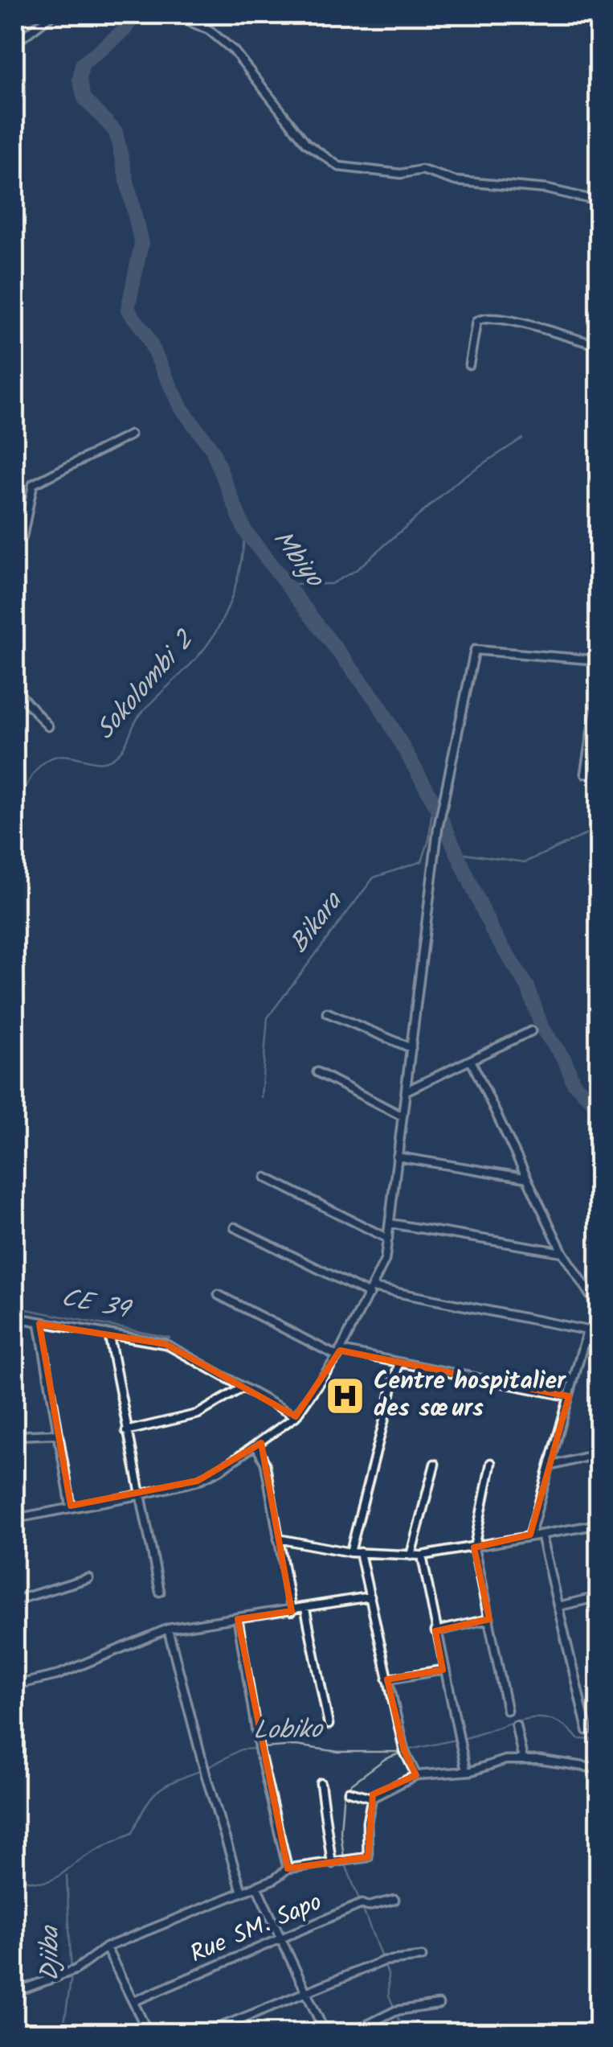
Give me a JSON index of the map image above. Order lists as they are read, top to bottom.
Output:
{
  "streets": {
    "street": ["Rue SM. Sapo"]
  },
  "water": [
    "Mbiyo",
    "Sokolombi 2",
    "Bikara",
    "CE 39",
    "Lobiko",
    "Djiba"
  ],
  "places": {
    "hospital": ["Centre hospitalier des sœurs"]
  }
}
